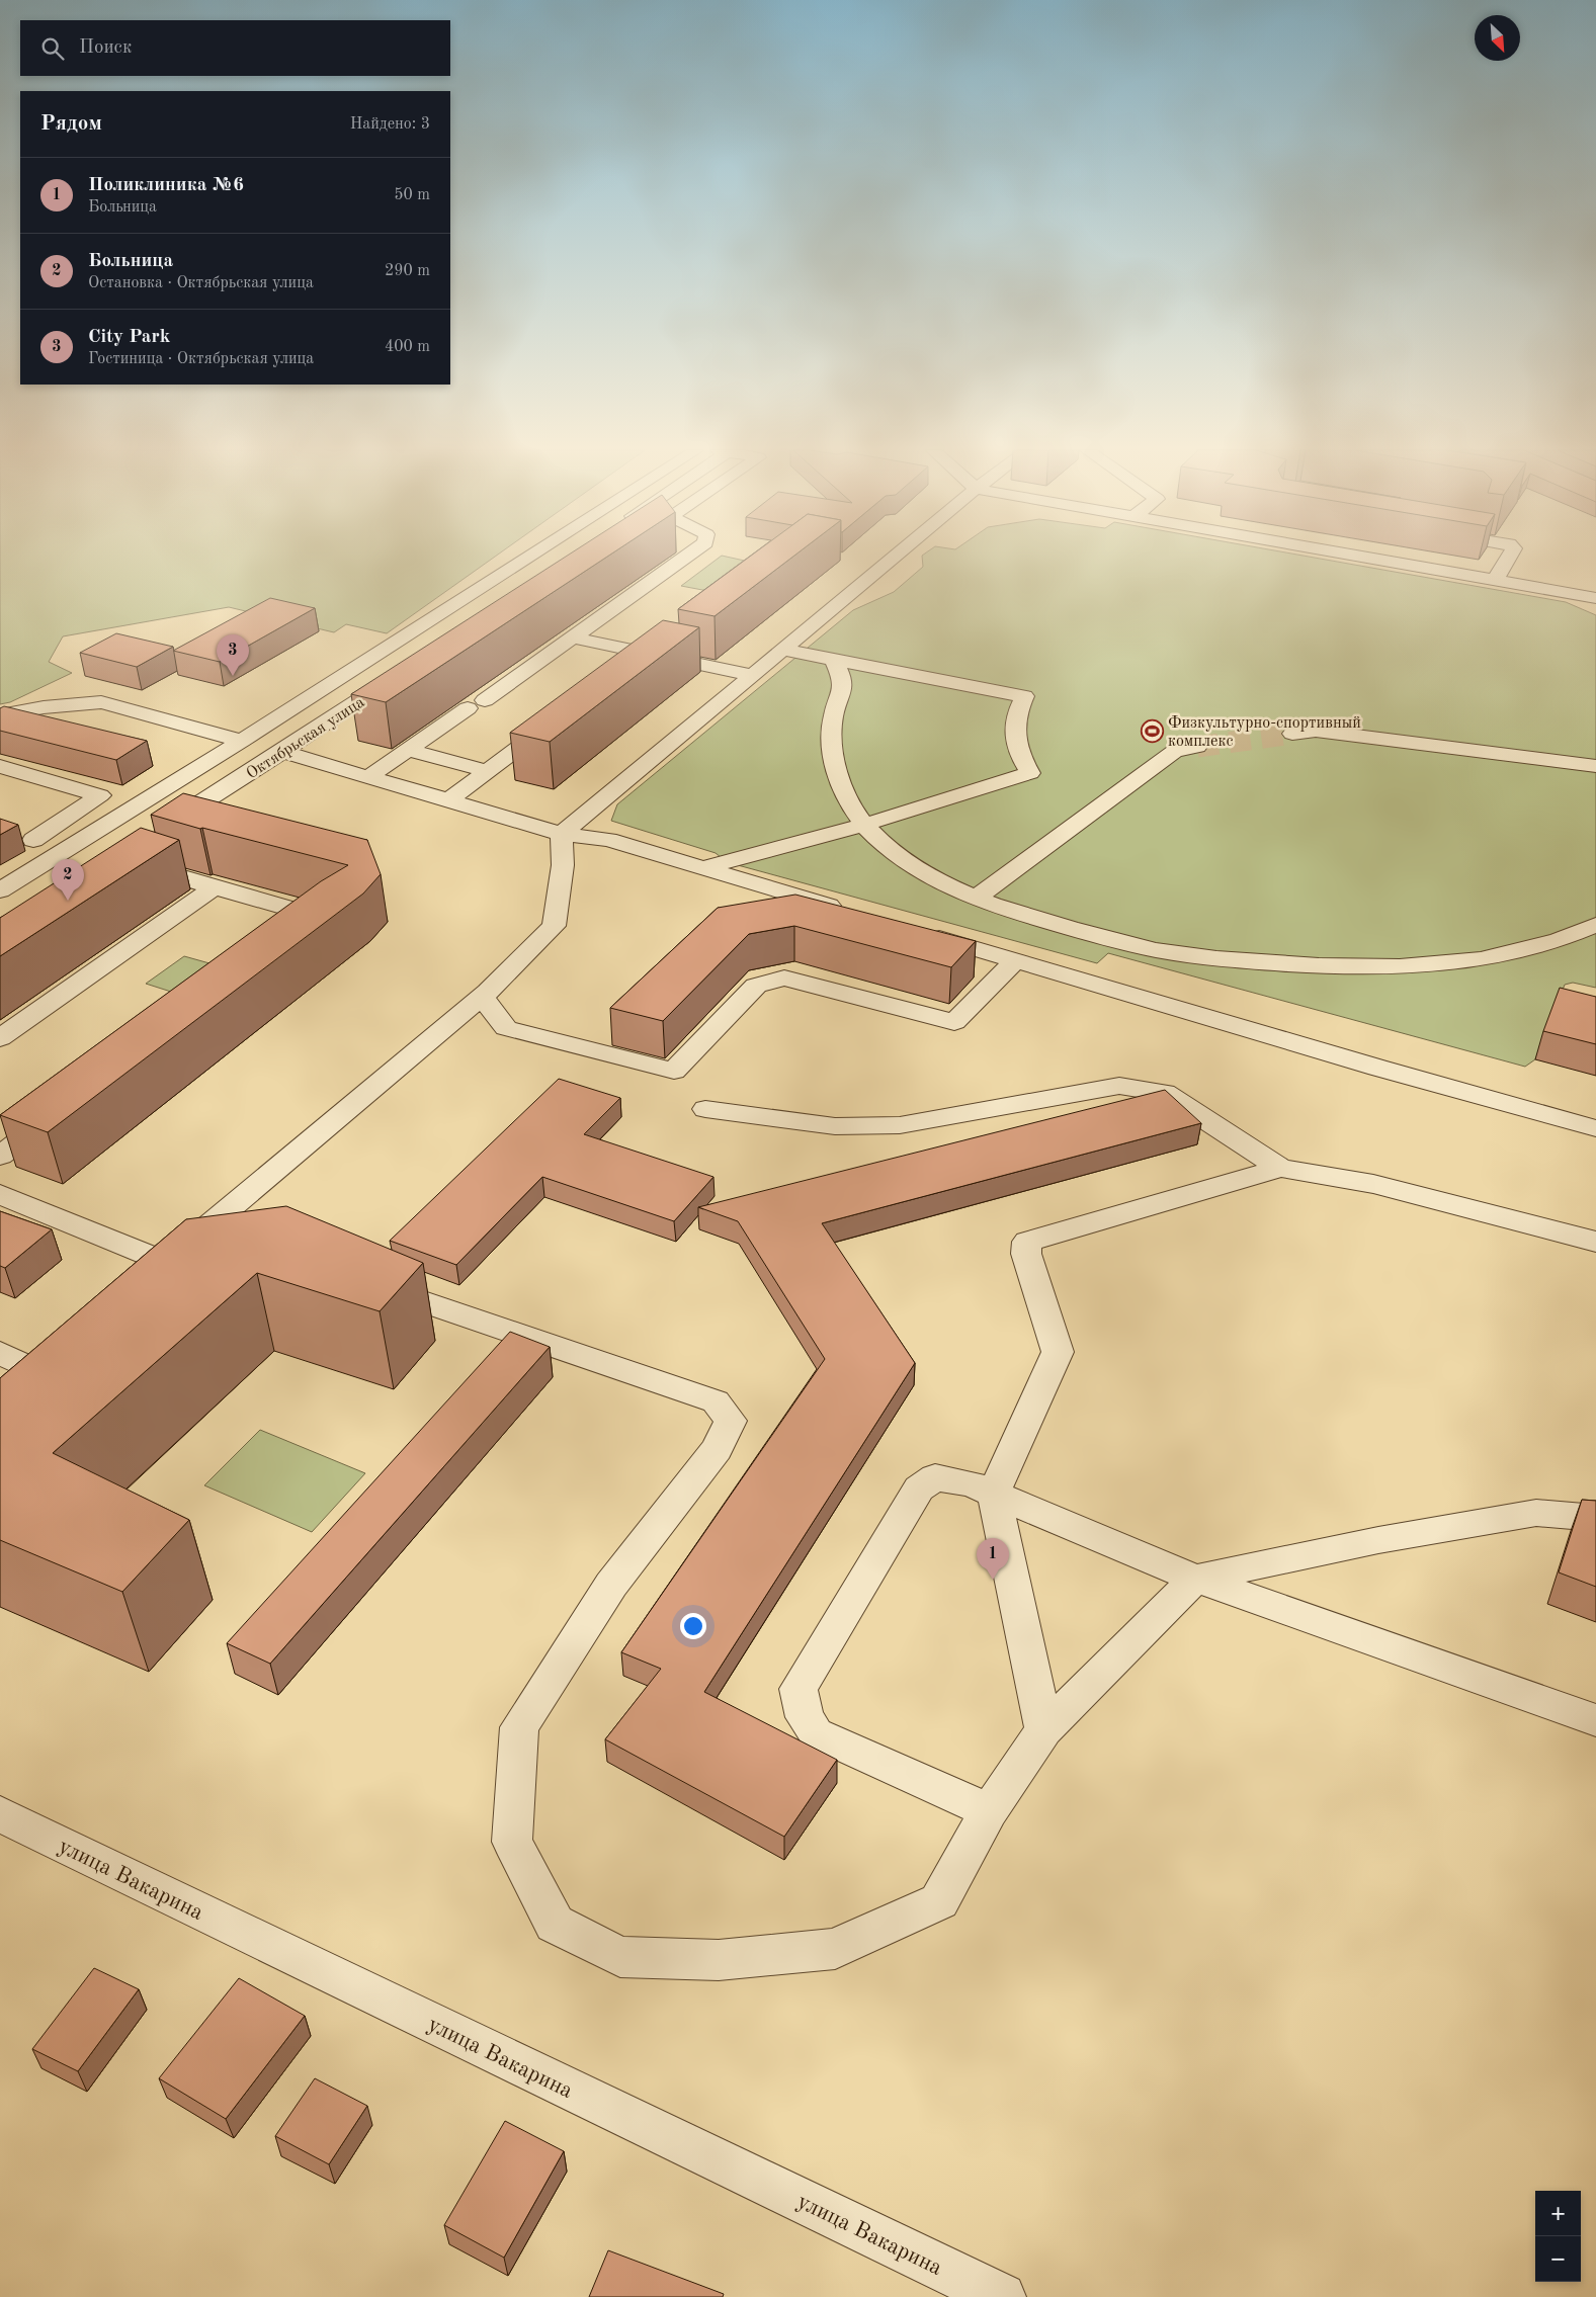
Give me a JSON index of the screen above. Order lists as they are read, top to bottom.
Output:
{
  "streets": {
    "street": ["Октябрьская улица", "улица Вакарина"]
  },
  "places": {
    "sports": ["Физкультурно-спортивный комплекс"]
  },
  "north": "bottom right",
  "page": {
    "search": "Поиск",
    "heading": ["Рядом", "Найдено: 3"],
    "list": [
      {
        "mark": "1",
        "name": "Поликлиника №6",
        "note": "Больница",
        "value": "50 m"
      },
      {
        "mark": "2",
        "name": "Больница",
        "note": "Остановка · Октябрьская улица",
        "value": "290 m"
      },
      {
        "mark": "3",
        "name": "City Park",
        "note": "Гостиница · Октябрьская улица",
        "value": "400 m"
      }
    ],
    "pins": ["3", "2", "1"],
    "map_buttons": ["+", "−"]
  }
}
